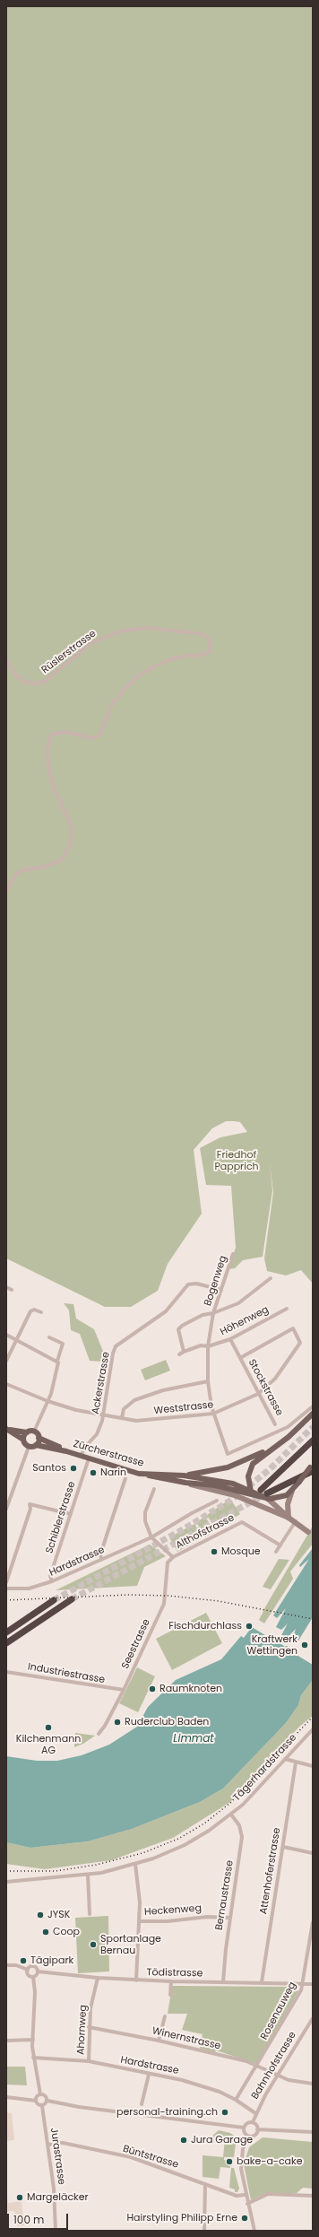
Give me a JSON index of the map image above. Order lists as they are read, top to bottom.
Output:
{
  "streets": {
    "main road": ["Zürcherstrasse"],
    "street": [
      "Rüslerstrasse",
      "Bogenweg",
      "Höhenweg",
      "Ackerstrasse",
      "Stockstrasse",
      "Weststrasse",
      "Schiblerstrasse",
      "Althofstrasse",
      "Hardstrasse",
      "Seestrasse",
      "Industriestrasse",
      "Tägerhardstrasse",
      "Attenhoferstrasse",
      "Bernaustrasse",
      "Heckenweg",
      "Tödistrasse",
      "Rosenauweg",
      "Ahornweg",
      "Winernstrasse",
      "Bahnhofstrasse",
      "Jurastrasse",
      "Büntstrasse"
    ]
  },
  "crossings": [
    ["Bogenweg", "Höhenweg"],
    ["Bogenweg", "Ackerstrasse"],
    ["Bogenweg", "Weststrasse"],
    ["Höhenweg", "Stockstrasse"],
    ["Ackerstrasse", "Weststrasse"],
    ["Ackerstrasse", "Zürcherstrasse"],
    ["Stockstrasse", "Weststrasse"],
    ["Zürcherstrasse", "Schiblerstrasse"],
    ["Schiblerstrasse", "Hardstrasse"],
    ["Althofstrasse", "Seestrasse"],
    ["Hardstrasse", "Rosenauweg"],
    ["Hardstrasse", "Ahornweg"],
    ["Hardstrasse", "Bahnhofstrasse"],
    ["Seestrasse", "Industriestrasse"],
    ["Tägerhardstrasse", "Bernaustrasse"],
    ["Attenhoferstrasse", "Tödistrasse"],
    ["Bernaustrasse", "Heckenweg"],
    ["Bernaustrasse", "Tödistrasse"],
    ["Tödistrasse", "Rosenauweg"],
    ["Tödistrasse", "Ahornweg"],
    ["Rosenauweg", "Winernstrasse"],
    ["Ahornweg", "Winernstrasse"],
    ["Winernstrasse", "Bahnhofstrasse"],
    ["Jurastrasse", "Büntstrasse"]
  ],
  "water": ["Limmat"],
  "parks": ["Friedhof Papprich"],
  "places": [
    "Santos",
    "Narin",
    "Mosque",
    "Fischdurchlass",
    "Kraftwerk Wettingen",
    "Raumknoten",
    "Ruderclub Baden",
    "Kilchenmann AG",
    "JYSK",
    "Coop",
    "Sportanlage Bernau",
    "Tägipark",
    "personal-training.ch",
    "Jura Garage",
    "bake-a-cake",
    "Margeläcker",
    "Hairstyling Philipp Erne"
  ],
  "scale_bar": "100 m"
}
